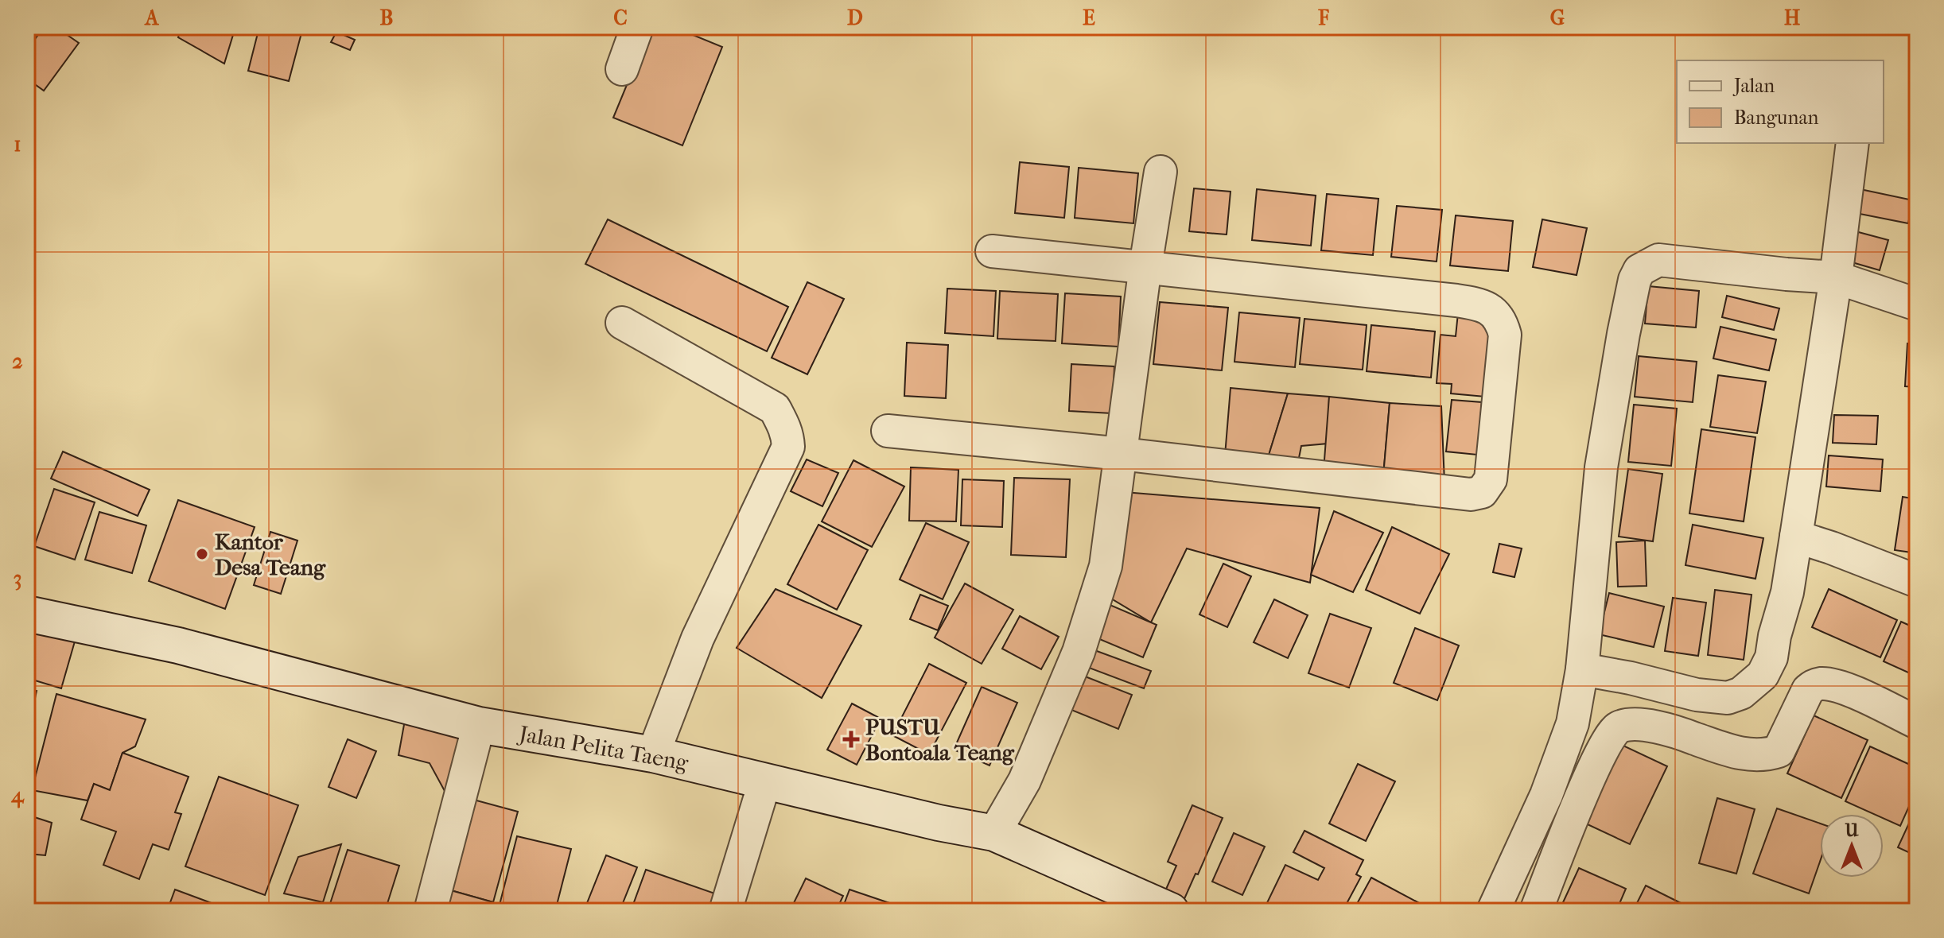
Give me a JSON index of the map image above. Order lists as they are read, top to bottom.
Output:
{
  "streets": {
    "street": ["Jalan Pelita Taeng"]
  },
  "places": {
    "other": ["Kantor Desa Teang"],
    "health": ["PUSTU Bontoala Teang"]
  },
  "legend": ["Jalan", "Bangunan"],
  "north": "top",
  "grid": {
    "columns": [
      "A",
      "B",
      "C",
      "D",
      "E",
      "F",
      "G",
      "H"
    ],
    "rows": [
      "1",
      "2",
      "3",
      "4"
    ]
  }
}
